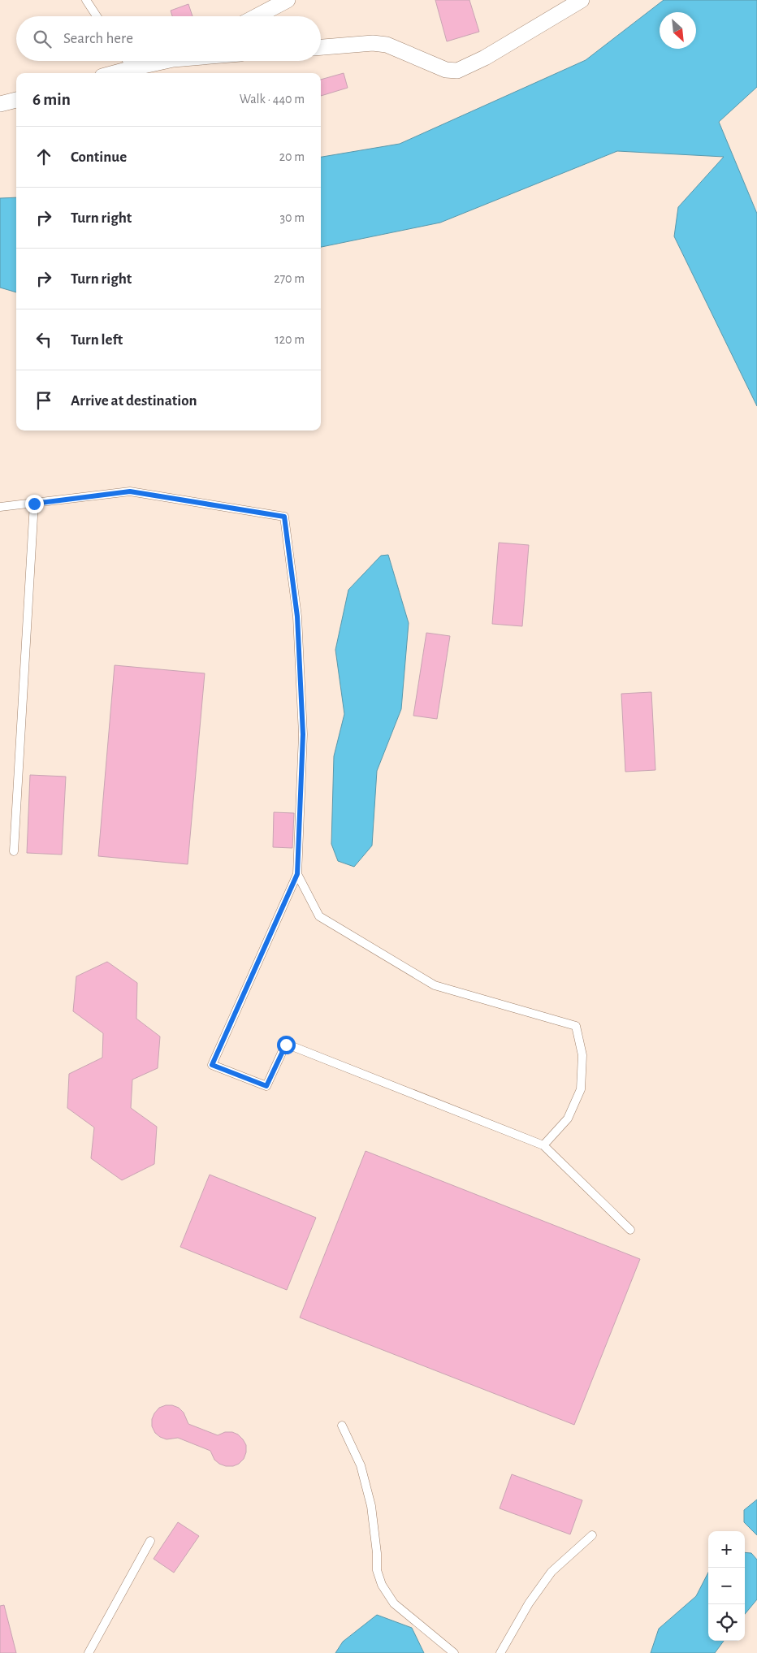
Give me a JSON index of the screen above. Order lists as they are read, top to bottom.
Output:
{
  "north": "bottom right",
  "page": {
    "search": "Search here",
    "heading": ["6 min", "Walk · 440 m"],
    "list": [
      ["Continue", "20 m"],
      ["Turn right", "30 m"],
      ["Turn right", "270 m"],
      ["Turn left", "120 m"],
      "Arrive at destination"
    ],
    "map_buttons": ["+", "−"]
  }
}
